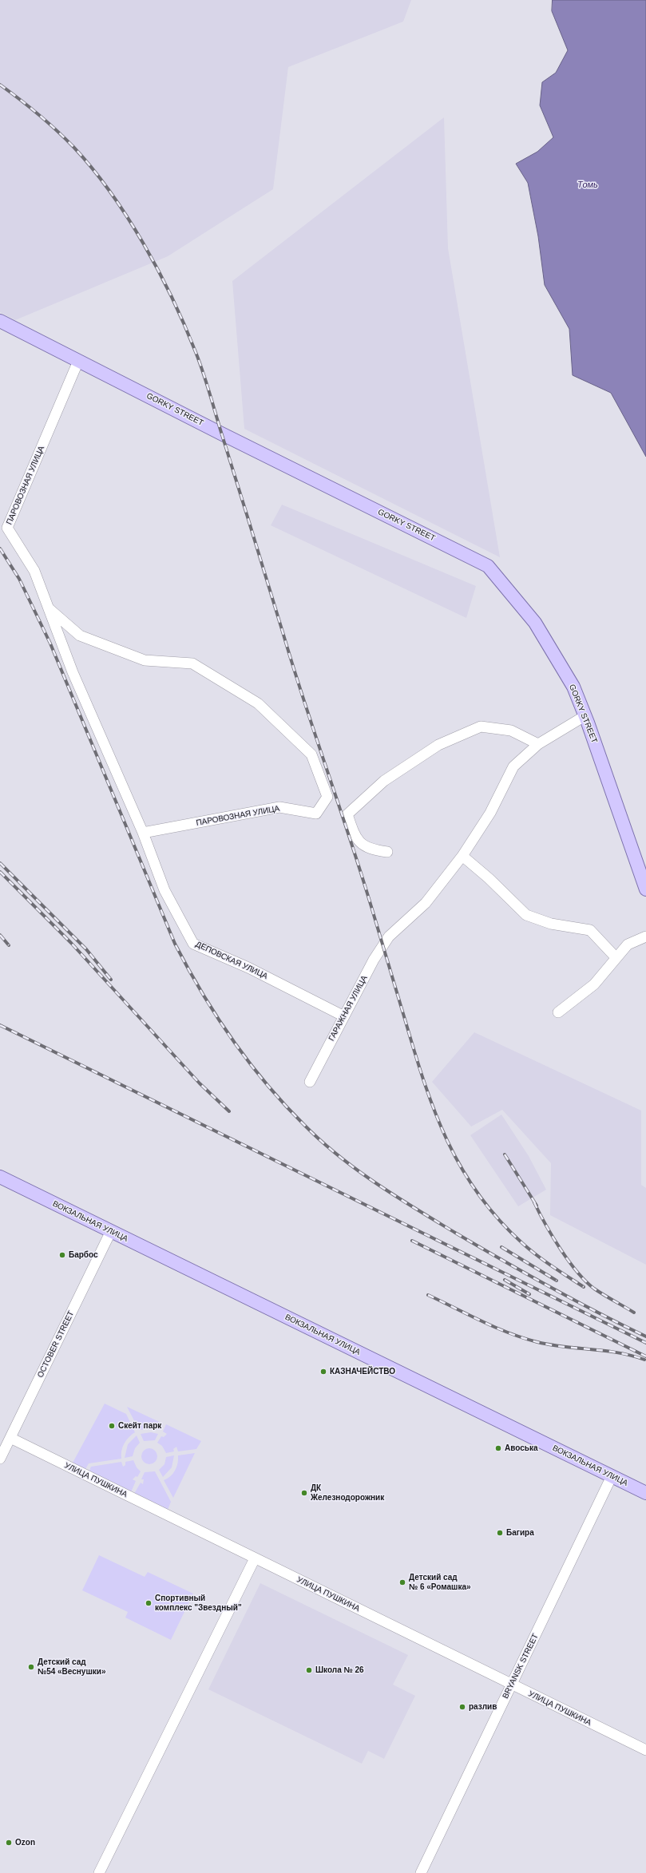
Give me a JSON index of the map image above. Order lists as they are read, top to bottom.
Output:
{
  "streets": {
    "main road": ["GORKY STREET", "ВОКЗАЛЬНАЯ УЛИЦА"],
    "street": [
      "ПАРОВОЗНАЯ УЛИЦА",
      "ДЕПОВСКАЯ УЛИЦА",
      "ГАРАЖНАЯ УЛИЦА",
      "OCTOBER STREET",
      "УЛИЦА ПУШКИНА",
      "BRYANSK STREET"
    ]
  },
  "crossings": [
    ["GORKY STREET", "ПАРОВОЗНАЯ УЛИЦА"],
    ["ПАРОВОЗНАЯ УЛИЦА", "ДЕПОВСКАЯ УЛИЦА"],
    ["ДЕПОВСКАЯ УЛИЦА", "ГАРАЖНАЯ УЛИЦА"],
    ["ВОКЗАЛЬНАЯ УЛИЦА", "OCTOBER STREET"],
    ["ВОКЗАЛЬНАЯ УЛИЦА", "BRYANSK STREET"],
    ["OCTOBER STREET", "УЛИЦА ПУШКИНА"],
    ["УЛИЦА ПУШКИНА", "BRYANSK STREET"]
  ],
  "water": ["Томь"],
  "places": [
    "Барбос",
    "КАЗНАЧЕЙСТВО",
    "Скейт парк",
    "Авоська",
    "ДК Железнодорожник",
    "Багира",
    "Детский сад № 6 «Ромашка»",
    "Спортивный комплекс \"Звездный\"",
    "Детский сад №54 «Веснушки»",
    "Школа № 26",
    "разлив",
    "Ozon"
  ]
}
